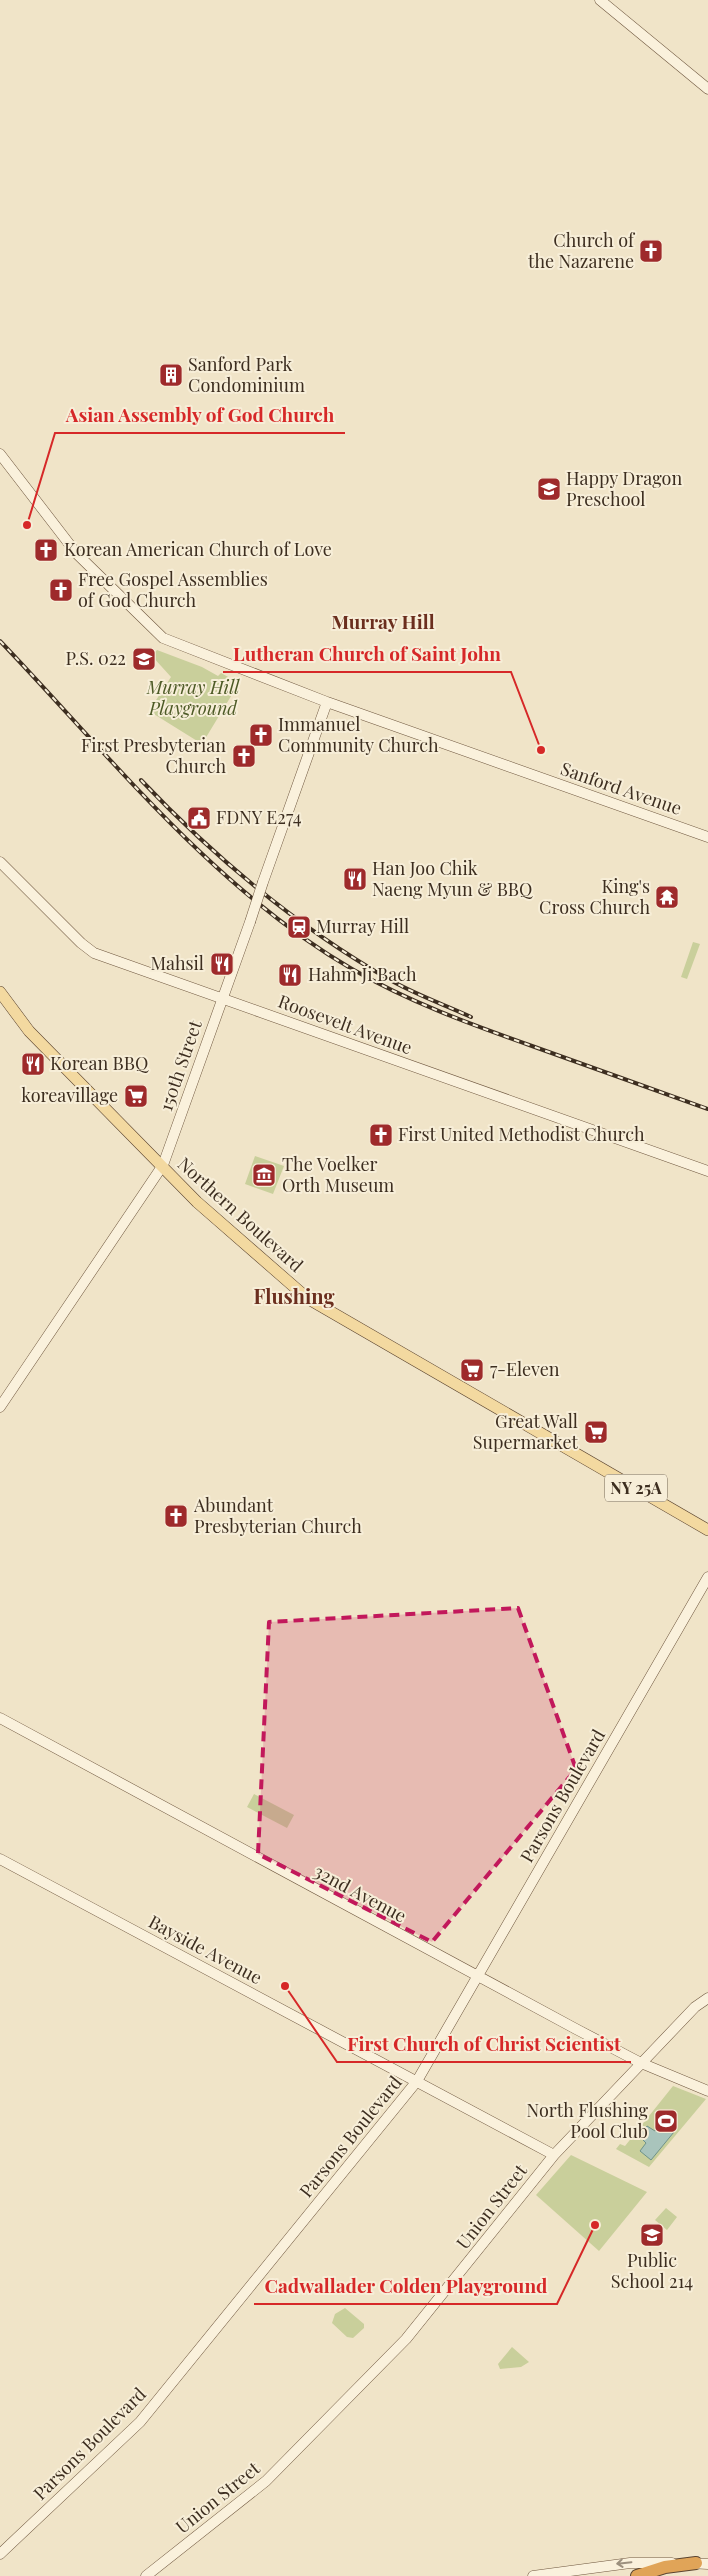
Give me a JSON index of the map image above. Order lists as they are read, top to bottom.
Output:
{
  "streets": {
    "main road": ["Northern Boulevard", "NY 25A"],
    "street": [
      "Sanford Avenue",
      "Roosevelt Avenue",
      "150th Street",
      "Parsons Boulevard",
      "32nd Avenue",
      "Bayside Avenue",
      "Union Street"
    ]
  },
  "crossings": [
    ["Sanford Avenue", "150th Street"],
    ["Roosevelt Avenue", "150th Street"],
    ["150th Street", "Northern Boulevard"],
    ["Parsons Boulevard", "32nd Avenue"],
    ["Parsons Boulevard", "Bayside Avenue"],
    ["32nd Avenue", "Union Street"],
    ["Bayside Avenue", "Union Street"]
  ],
  "districts": ["Murray Hill", "Flushing"],
  "parks": ["Murray Hill Playground"],
  "places": {
    "church": [
      "Church of the Nazarene",
      "Korean American Church of Love",
      "Free Gospel Assemblies of God Church",
      "Immanuel Community Church",
      "First Presbyterian Church",
      "First United Methodist Church",
      "Abundant Presbyterian Church"
    ],
    "building": ["Sanford Park Condominium"],
    "school or university": ["Happy Dragon Preschool", "P.S. 022", "Public School 214"],
    "other": [
      "Asian Assembly of God Church",
      "Lutheran Church of Saint John",
      "First Church of Christ Scientist",
      "Cadwallader Colden Playground"
    ],
    "public building": ["FDNY E274"],
    "restaurant": [
      "Han Joo Chik Naeng Myun & BBQ",
      "Mahsil",
      "Hahm Ji Bach",
      "Korean BBQ"
    ],
    "temple": ["King's Cross Church"],
    "station": ["Murray Hill"],
    "supermarket": ["koreavillage", "7-Eleven", "Great Wall Supermarket"],
    "museum": ["The Voelker Orth Museum"],
    "sports": ["North Flushing Pool Club"]
  }
}
